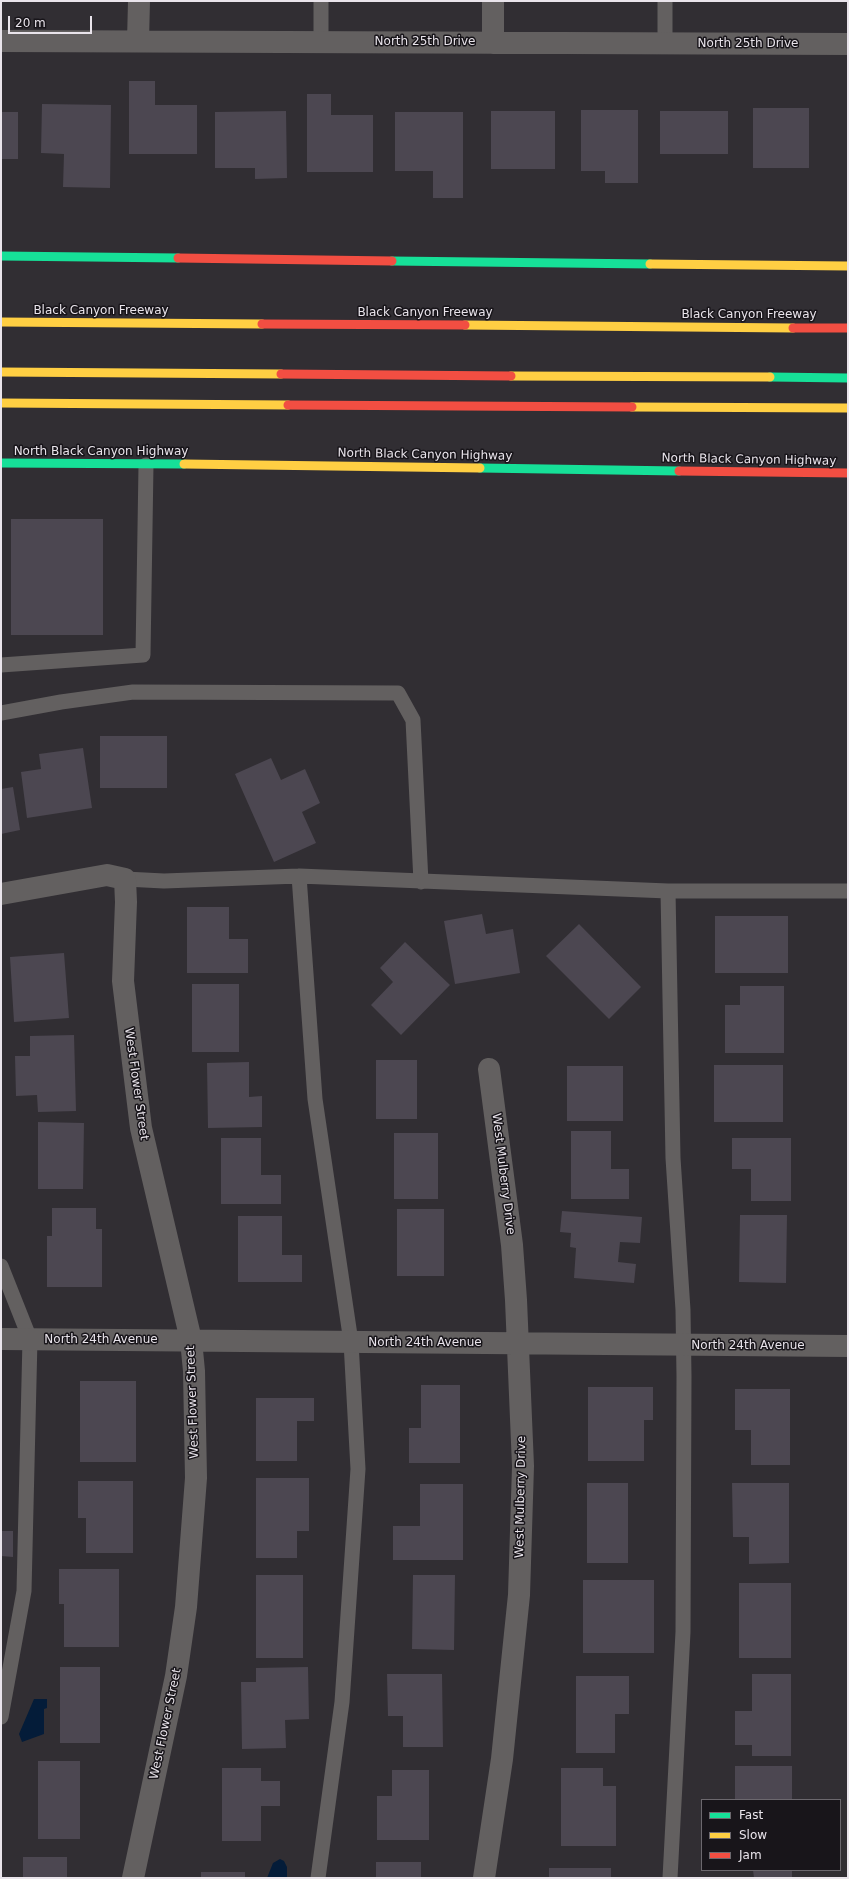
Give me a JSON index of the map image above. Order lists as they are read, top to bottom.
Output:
{
  "streets": {
    "main road": ["Black Canyon Freeway", "North Black Canyon Highway"],
    "street": [
      "North 25th Drive",
      "West Flower Street",
      "West Mulberry Drive",
      "North 24th Avenue"
    ]
  },
  "crossings": [
    ["West Flower Street", "North 24th Avenue"],
    ["West Mulberry Drive", "North 24th Avenue"]
  ],
  "legend": ["Fast", "Slow", "Jam"],
  "scale_bar": "20 m"
}
